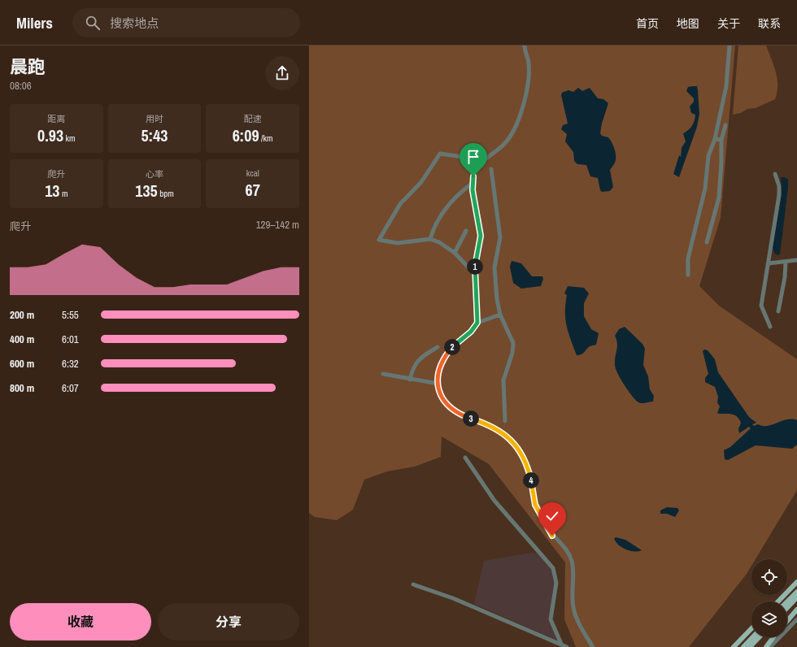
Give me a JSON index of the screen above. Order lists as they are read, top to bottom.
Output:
{
  "page": {
    "header": "Milers",
    "search": "搜索地点",
    "nav": [
      "首页",
      "地图",
      "关于",
      "联系"
    ],
    "heading": ["晨跑", "08:06"],
    "stats": [
      ["距离", "0.93 km"],
      ["用时", "5:43"],
      ["配速", "6:09 /km"],
      ["爬升", "13 m"],
      ["心率", "135 bpm"],
      ["kcal", "67"]
    ],
    "chart": ["爬升", "129–142 m"],
    "pins": [
      "1",
      "2",
      "3",
      "4"
    ],
    "list": [
      {
        "name": "200 m",
        "note": "5:55"
      },
      {
        "name": "400 m",
        "note": "6:01"
      },
      {
        "name": "600 m",
        "note": "6:32"
      },
      {
        "name": "800 m",
        "note": "6:07"
      }
    ],
    "buttons": ["收藏", "分享"]
  }
}
